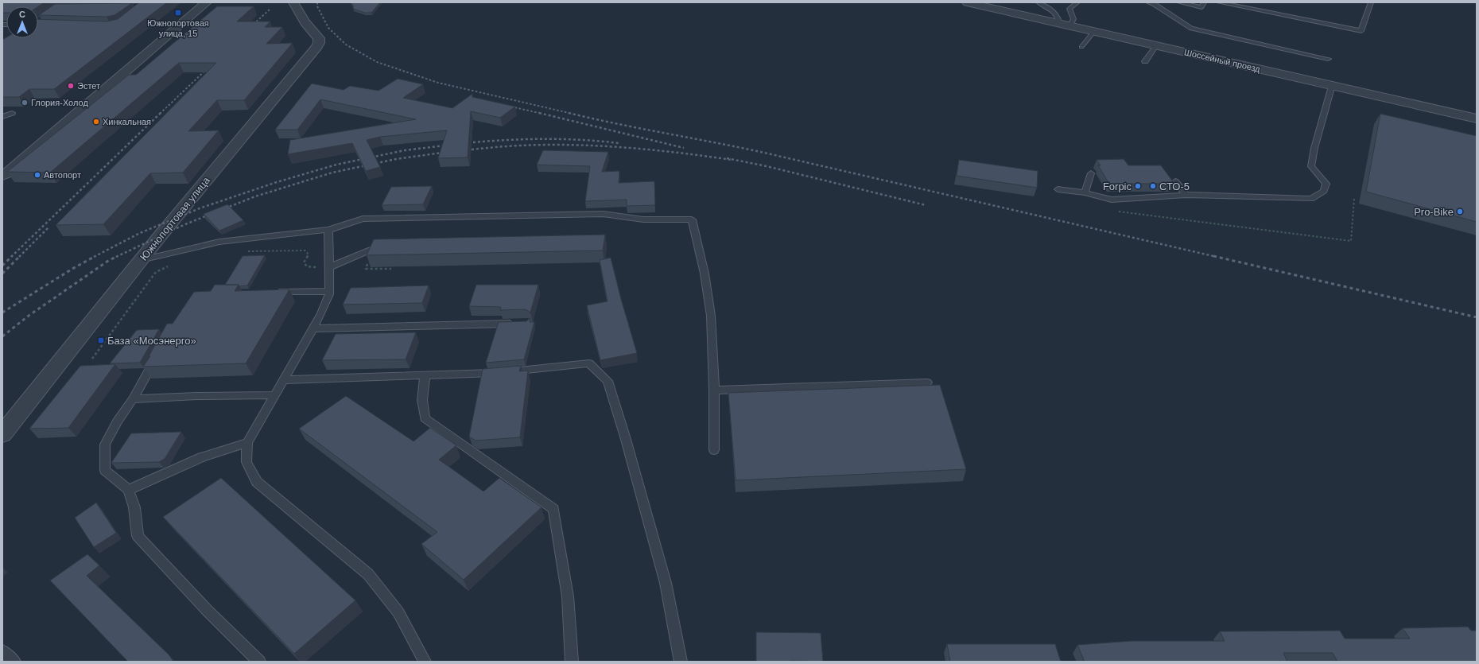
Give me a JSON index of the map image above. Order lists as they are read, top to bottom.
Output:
{
  "streets": {
    "street": ["Шоссейный проезд", "Южнопортовая улица"]
  },
  "places": {
    "transit": ["Южнопортовая улица, 15", "База «Мосэнерго»"],
    "other": [
      "Эстет",
      "Глория-Холод",
      "Хинкальная",
      "Автопорт",
      "Forpic",
      "СТО-5",
      "Pro-Bike"
    ]
  },
  "north": "top"
}
